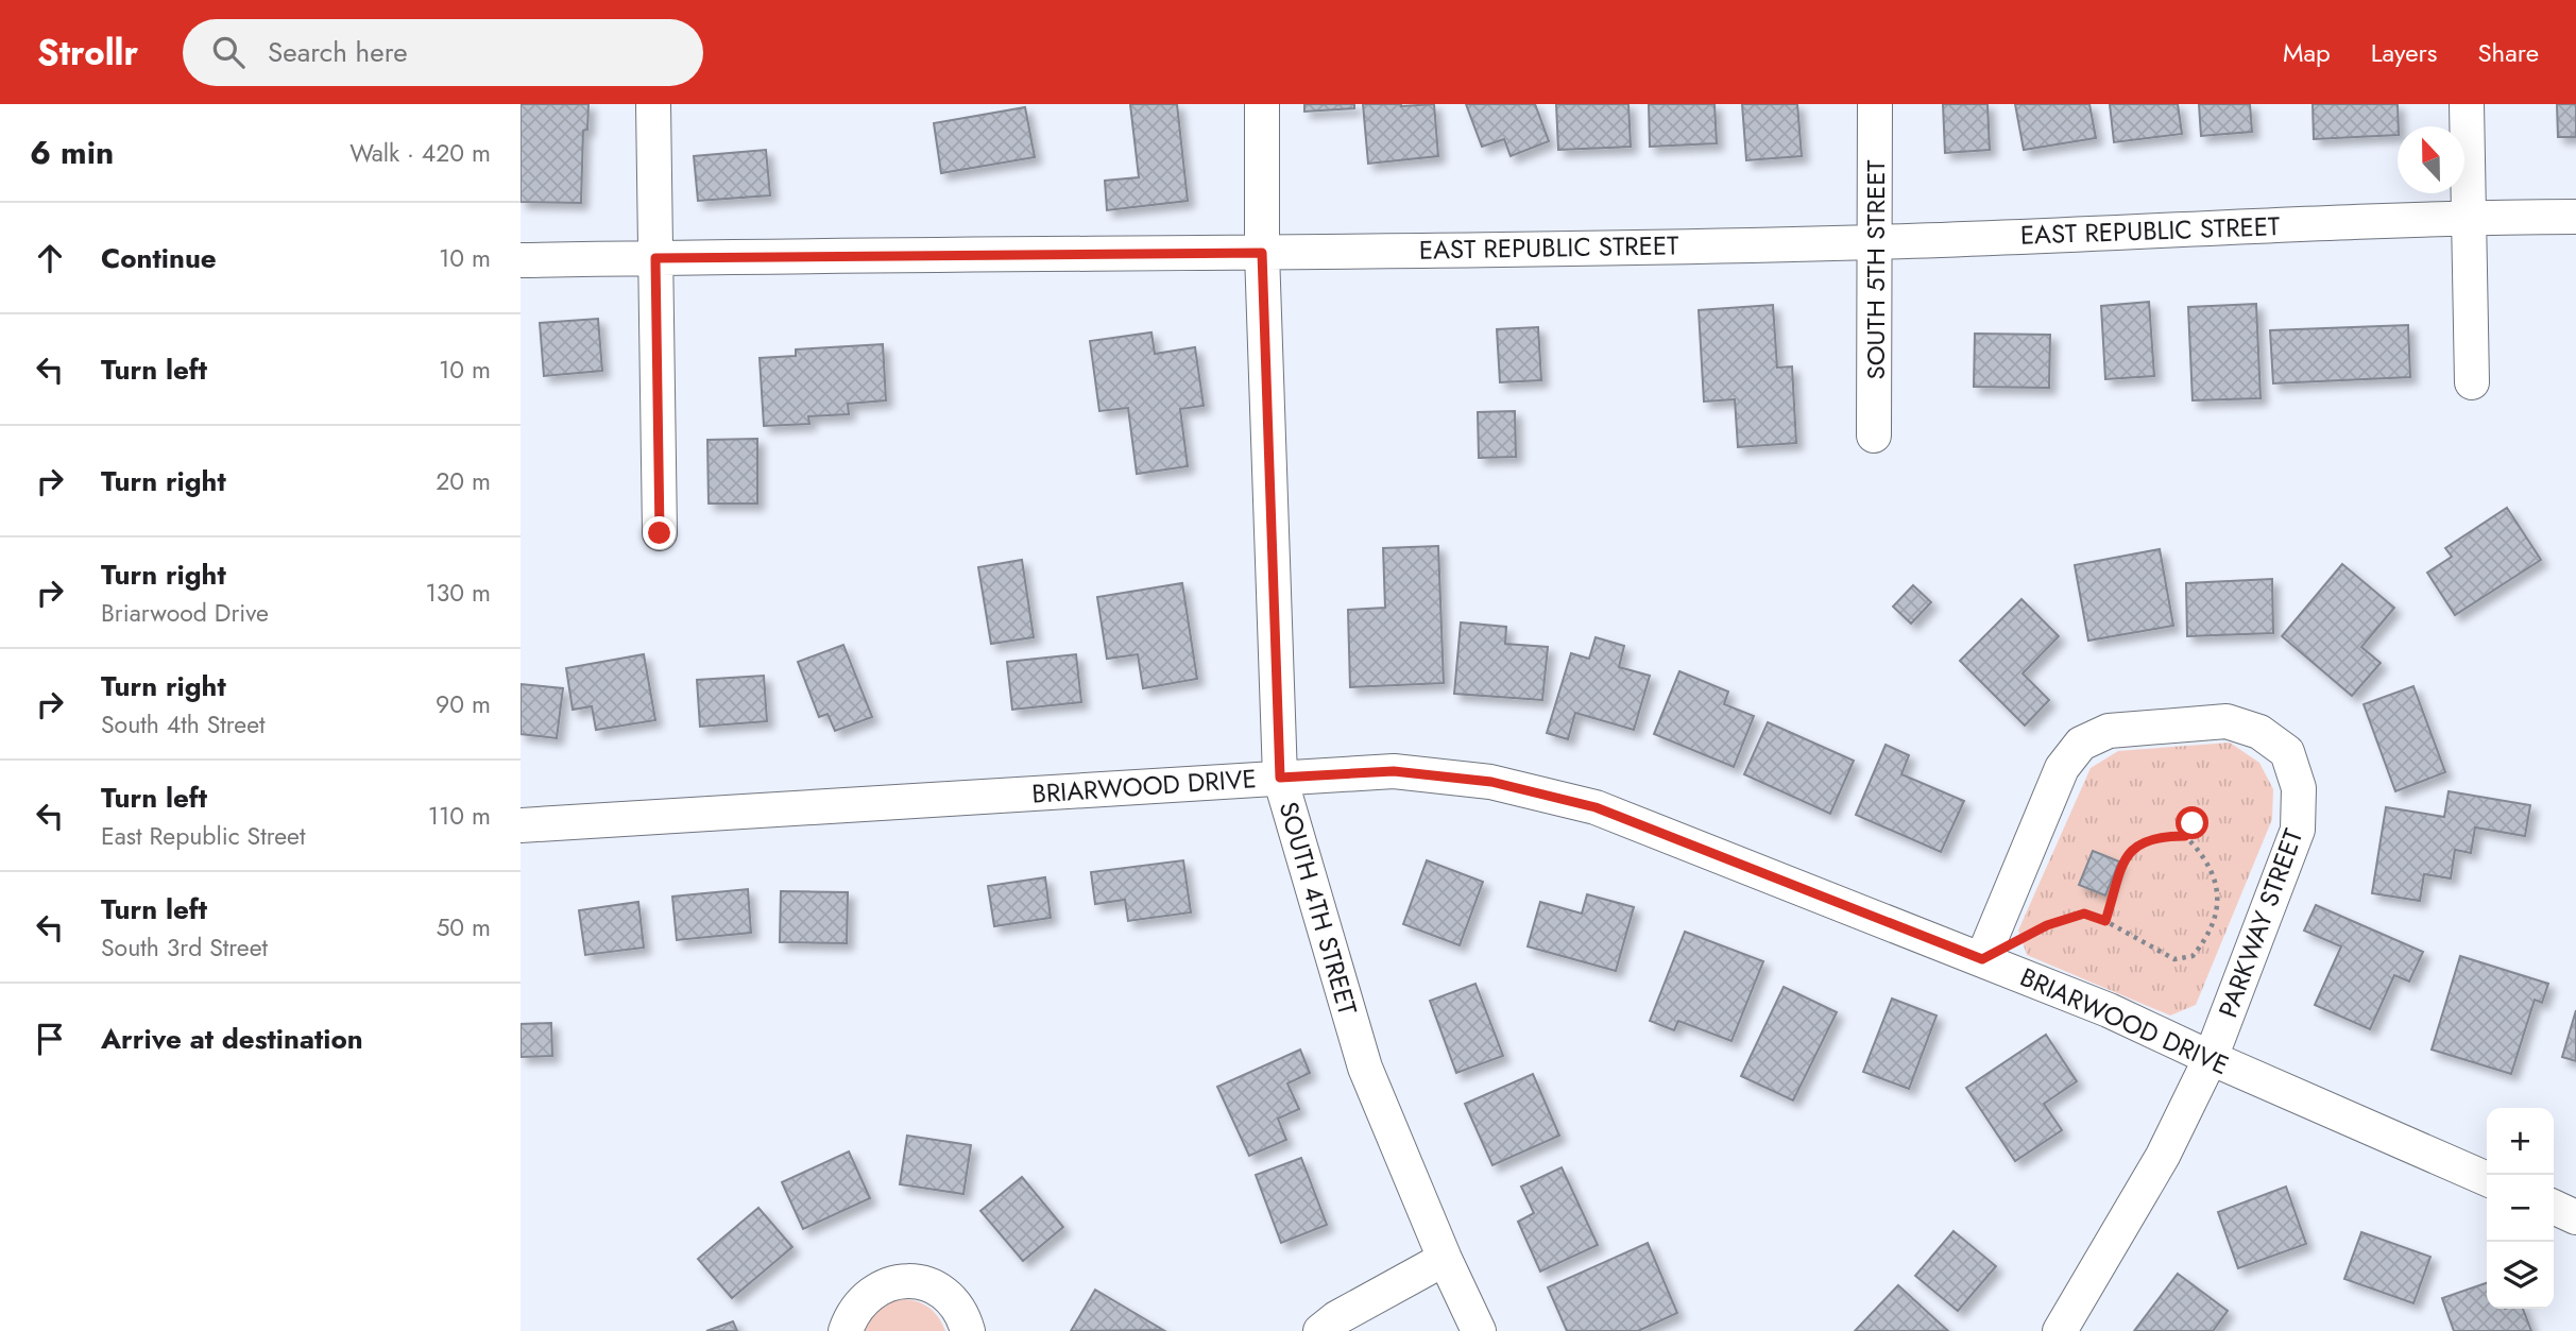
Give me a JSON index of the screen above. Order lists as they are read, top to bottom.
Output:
{
  "streets": {
    "street": [
      "EAST REPUBLIC STREET",
      "SOUTH 5TH STREET",
      "BRIARWOOD DRIVE",
      "SOUTH 4TH STREET",
      "PARKWAY STREET"
    ]
  },
  "crossings": [
    ["EAST REPUBLIC STREET", "SOUTH 5TH STREET"],
    ["EAST REPUBLIC STREET", "SOUTH 4TH STREET"],
    ["BRIARWOOD DRIVE", "SOUTH 4TH STREET"],
    ["BRIARWOOD DRIVE", "PARKWAY STREET"]
  ],
  "north": "top",
  "page": {
    "header": "Strollr",
    "search": "Search here",
    "nav": ["Map", "Layers", "Share"],
    "heading": ["6 min", "Walk · 420 m"],
    "list": [
      ["Continue", "10 m"],
      ["Turn left", "10 m"],
      ["Turn right", "20 m"],
      ["Turn right", "Briarwood Drive", "130 m"],
      ["Turn right", "South 4th Street", "90 m"],
      ["Turn left", "East Republic Street", "110 m"],
      ["Turn left", "South 3rd Street", "50 m"],
      "Arrive at destination"
    ],
    "map_buttons": ["+", "−"]
  }
}
